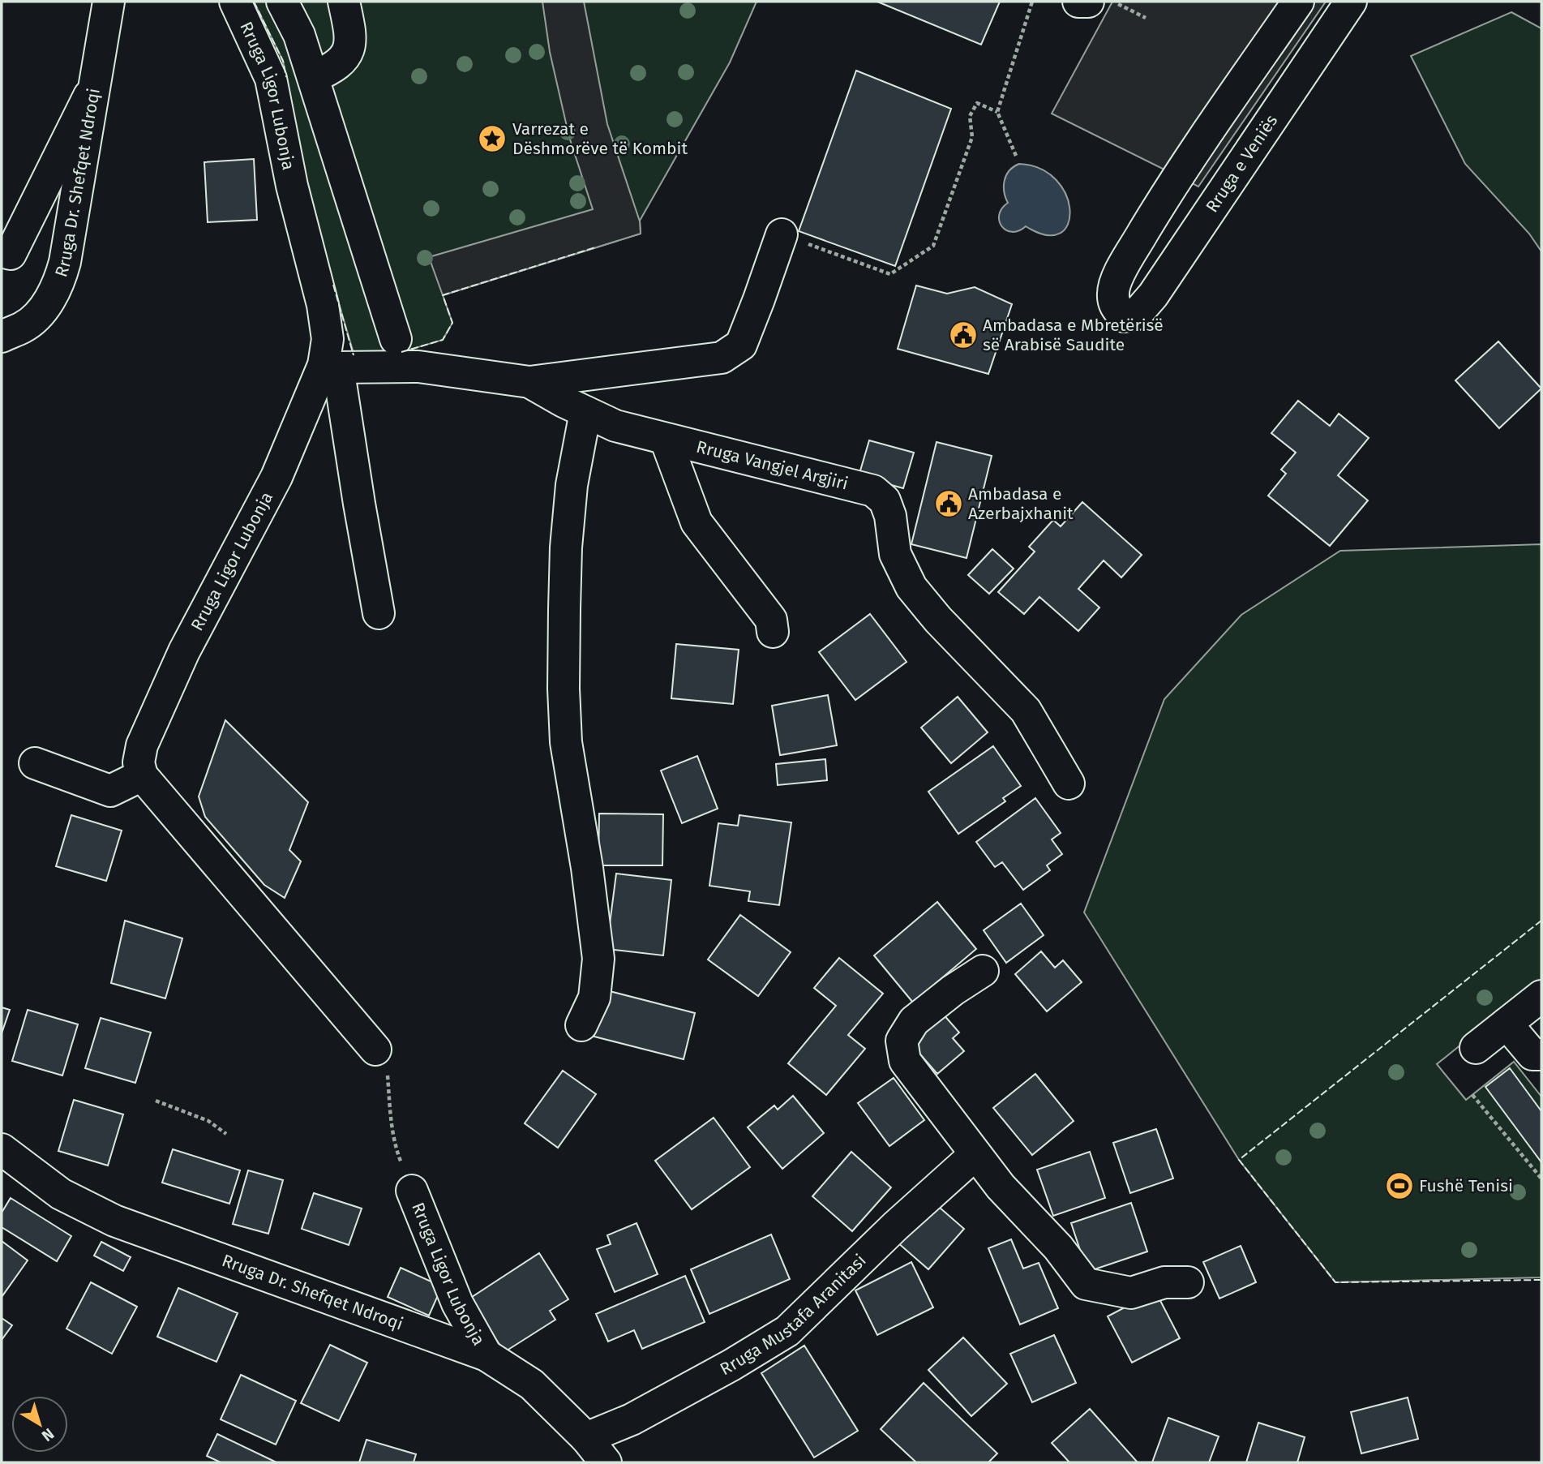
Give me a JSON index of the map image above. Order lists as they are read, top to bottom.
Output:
{
  "streets": {
    "street": [
      "Rruga Ligor Lubonja",
      "Rruga e Veniës",
      "Rruga Dr. Shefqet Ndroqi",
      "Rruga Vangjel Argjiri",
      "Rruga Mustafa Aranitasi"
    ]
  },
  "crossings": [
    ["Rruga Ligor Lubonja", "Rruga Dr. Shefqet Ndroqi"],
    ["Rruga Ligor Lubonja", "Rruga Vangjel Argjiri"],
    ["Rruga Dr. Shefqet Ndroqi", "Rruga Mustafa Aranitasi"]
  ],
  "places": {
    "place": ["Varrezat e Dëshmorëve të Kombit"],
    "public building": ["Ambadasa e Mbretërisë së Arabisë Saudite", "Ambadasa e Azerbajxhanit"],
    "sports": ["Fushë Tenisi"]
  },
  "north": "bottom right"
}
